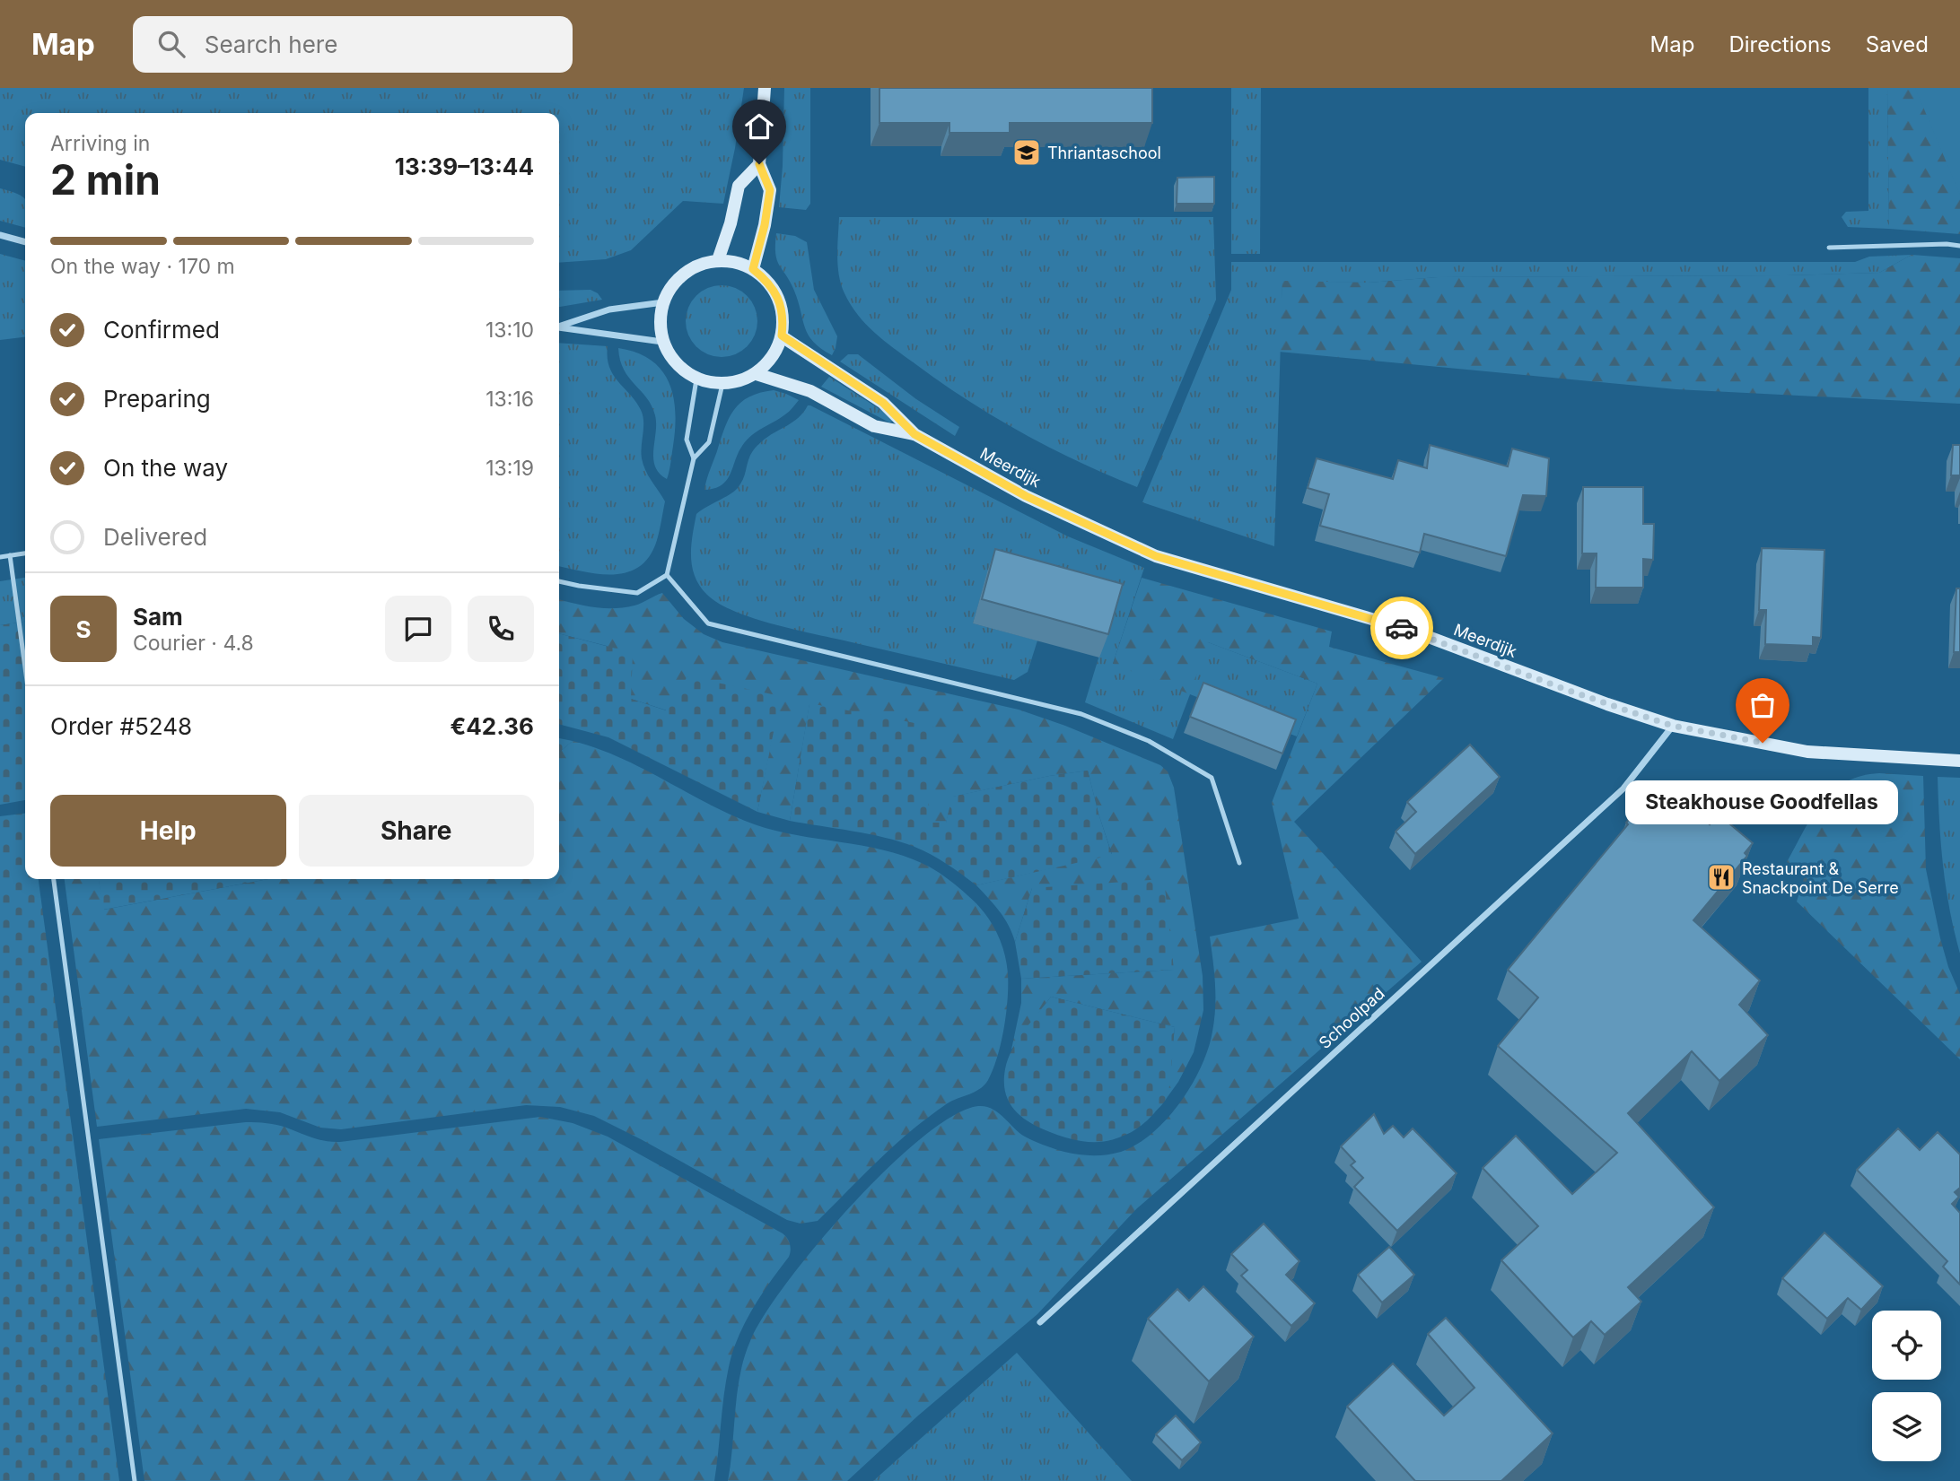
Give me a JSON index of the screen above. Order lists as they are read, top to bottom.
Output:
{
  "streets": {
    "street": ["Meerdijk", "Schoolpad"]
  },
  "crossings": [
    ["Meerdijk", "Schoolpad"]
  ],
  "places": {
    "school or university": ["Thriantaschool"],
    "other": ["Steakhouse Goodfellas"],
    "restaurant": ["Restaurant & Snackpoint De Serre"]
  },
  "page": {
    "header": "Map",
    "search": "Search here",
    "nav": ["Map", "Directions", "Saved"],
    "heading": ["2 min", "Arriving in", "13:39–13:44"],
    "panel": [
      "Sam",
      "Courier · 4.8",
      "Order #5248",
      "€42.36"
    ],
    "bar": "On the way · 170 m",
    "list": [
      ["Confirmed", "13:10"],
      ["Preparing", "13:16"],
      ["On the way", "13:19"],
      "Delivered"
    ],
    "round": "S",
    "bubble": "Steakhouse Goodfellas",
    "buttons": ["Help", "Share"]
  }
}
